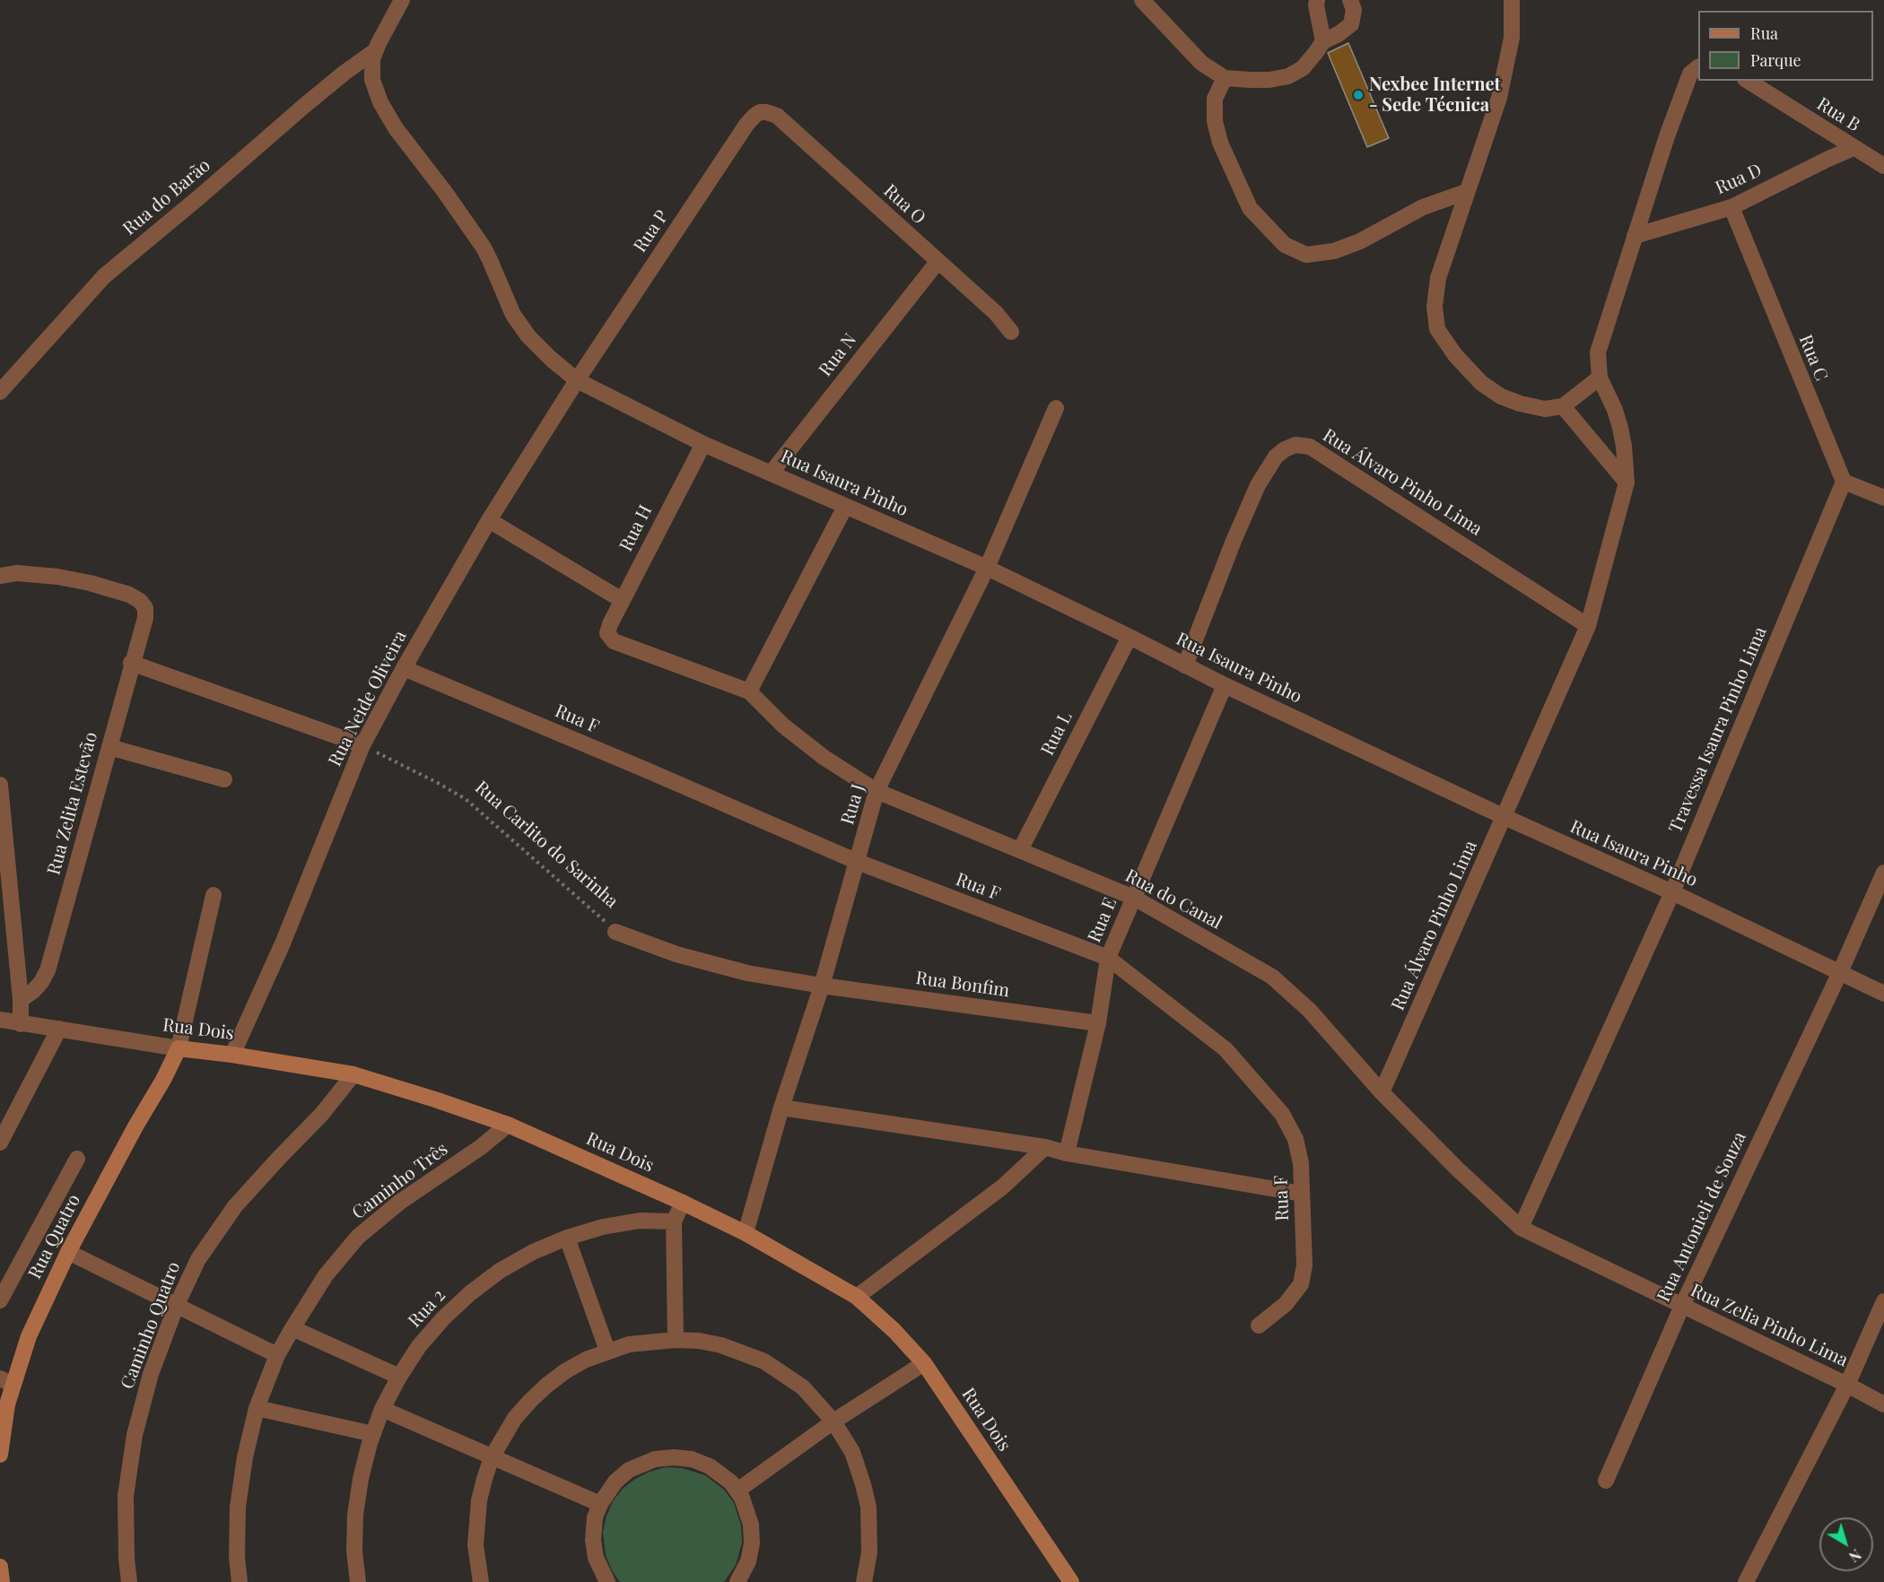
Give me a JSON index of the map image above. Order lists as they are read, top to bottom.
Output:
{
  "streets": {
    "street": [
      "Rua B",
      "Rua D",
      "Rua do Barão",
      "Rua O",
      "Rua P",
      "Rua N",
      "Rua C",
      "Rua Álvaro Pinho Lima",
      "Rua Isaura Pinho",
      "Rua H",
      "Rua Neide Oliveira",
      "Rua F",
      "Travessa Isaura Pinho Lima",
      "Rua L",
      "Rua Zelita Estevão",
      "Rua J",
      "Rua Carlito do Sarinha",
      "Rua do Canal",
      "Rua E",
      "Rua Bonfim",
      "Rua Dois",
      "Caminho Três",
      "Rua Antonieli de Souza",
      "Rua Quatro",
      "Rua 2",
      "Caminho Quatro",
      "Rua Zelia Pinho Lima"
    ]
  },
  "crossings": [
    ["Rua B", "Rua D"],
    ["Rua D", "Rua C"],
    ["Rua D", "Rua Álvaro Pinho Lima"],
    ["Rua do Barão", "Rua Isaura Pinho"],
    ["Rua O", "Rua P"],
    ["Rua O", "Rua N"],
    ["Rua P", "Rua Isaura Pinho"],
    ["Rua P", "Rua Neide Oliveira"],
    ["Rua N", "Rua Isaura Pinho"],
    ["Rua C", "Travessa Isaura Pinho Lima"],
    ["Rua Álvaro Pinho Lima", "Rua Isaura Pinho"],
    ["Rua Álvaro Pinho Lima", "Rua do Canal"],
    ["Rua Isaura Pinho", "Rua H"],
    ["Rua Isaura Pinho", "Rua Neide Oliveira"],
    ["Rua Isaura Pinho", "Travessa Isaura Pinho Lima"],
    ["Rua Isaura Pinho", "Rua L"],
    ["Rua Isaura Pinho", "Rua J"],
    ["Rua Isaura Pinho", "Rua E"],
    ["Rua Isaura Pinho", "Rua Antonieli de Souza"],
    ["Rua H", "Rua do Canal"],
    ["Rua Neide Oliveira", "Rua F"],
    ["Rua Neide Oliveira", "Rua Carlito do Sarinha"],
    ["Rua Neide Oliveira", "Rua Dois"],
    ["Rua F", "Rua J"],
    ["Rua F", "Rua E"],
    ["Travessa Isaura Pinho Lima", "Rua do Canal"],
    ["Travessa Isaura Pinho Lima", "Rua Zelia Pinho Lima"],
    ["Rua L", "Rua do Canal"],
    ["Rua J", "Rua Carlito do Sarinha"],
    ["Rua J", "Rua do Canal"],
    ["Rua J", "Rua Bonfim"],
    ["Rua J", "Rua Dois"],
    ["Rua Carlito do Sarinha", "Rua Bonfim"],
    ["Rua do Canal", "Rua E"],
    ["Rua do Canal", "Rua Zelia Pinho Lima"],
    ["Rua E", "Rua Bonfim"],
    ["Rua Dois", "Caminho Três"],
    ["Rua Dois", "Rua Quatro"],
    ["Rua Dois", "Caminho Quatro"],
    ["Rua Antonieli de Souza", "Rua Zelia Pinho Lima"]
  ],
  "places": ["Nexbee Internet - Sede Técnica"],
  "legend": ["Rua", "Parque"],
  "north": "bottom right"
}
